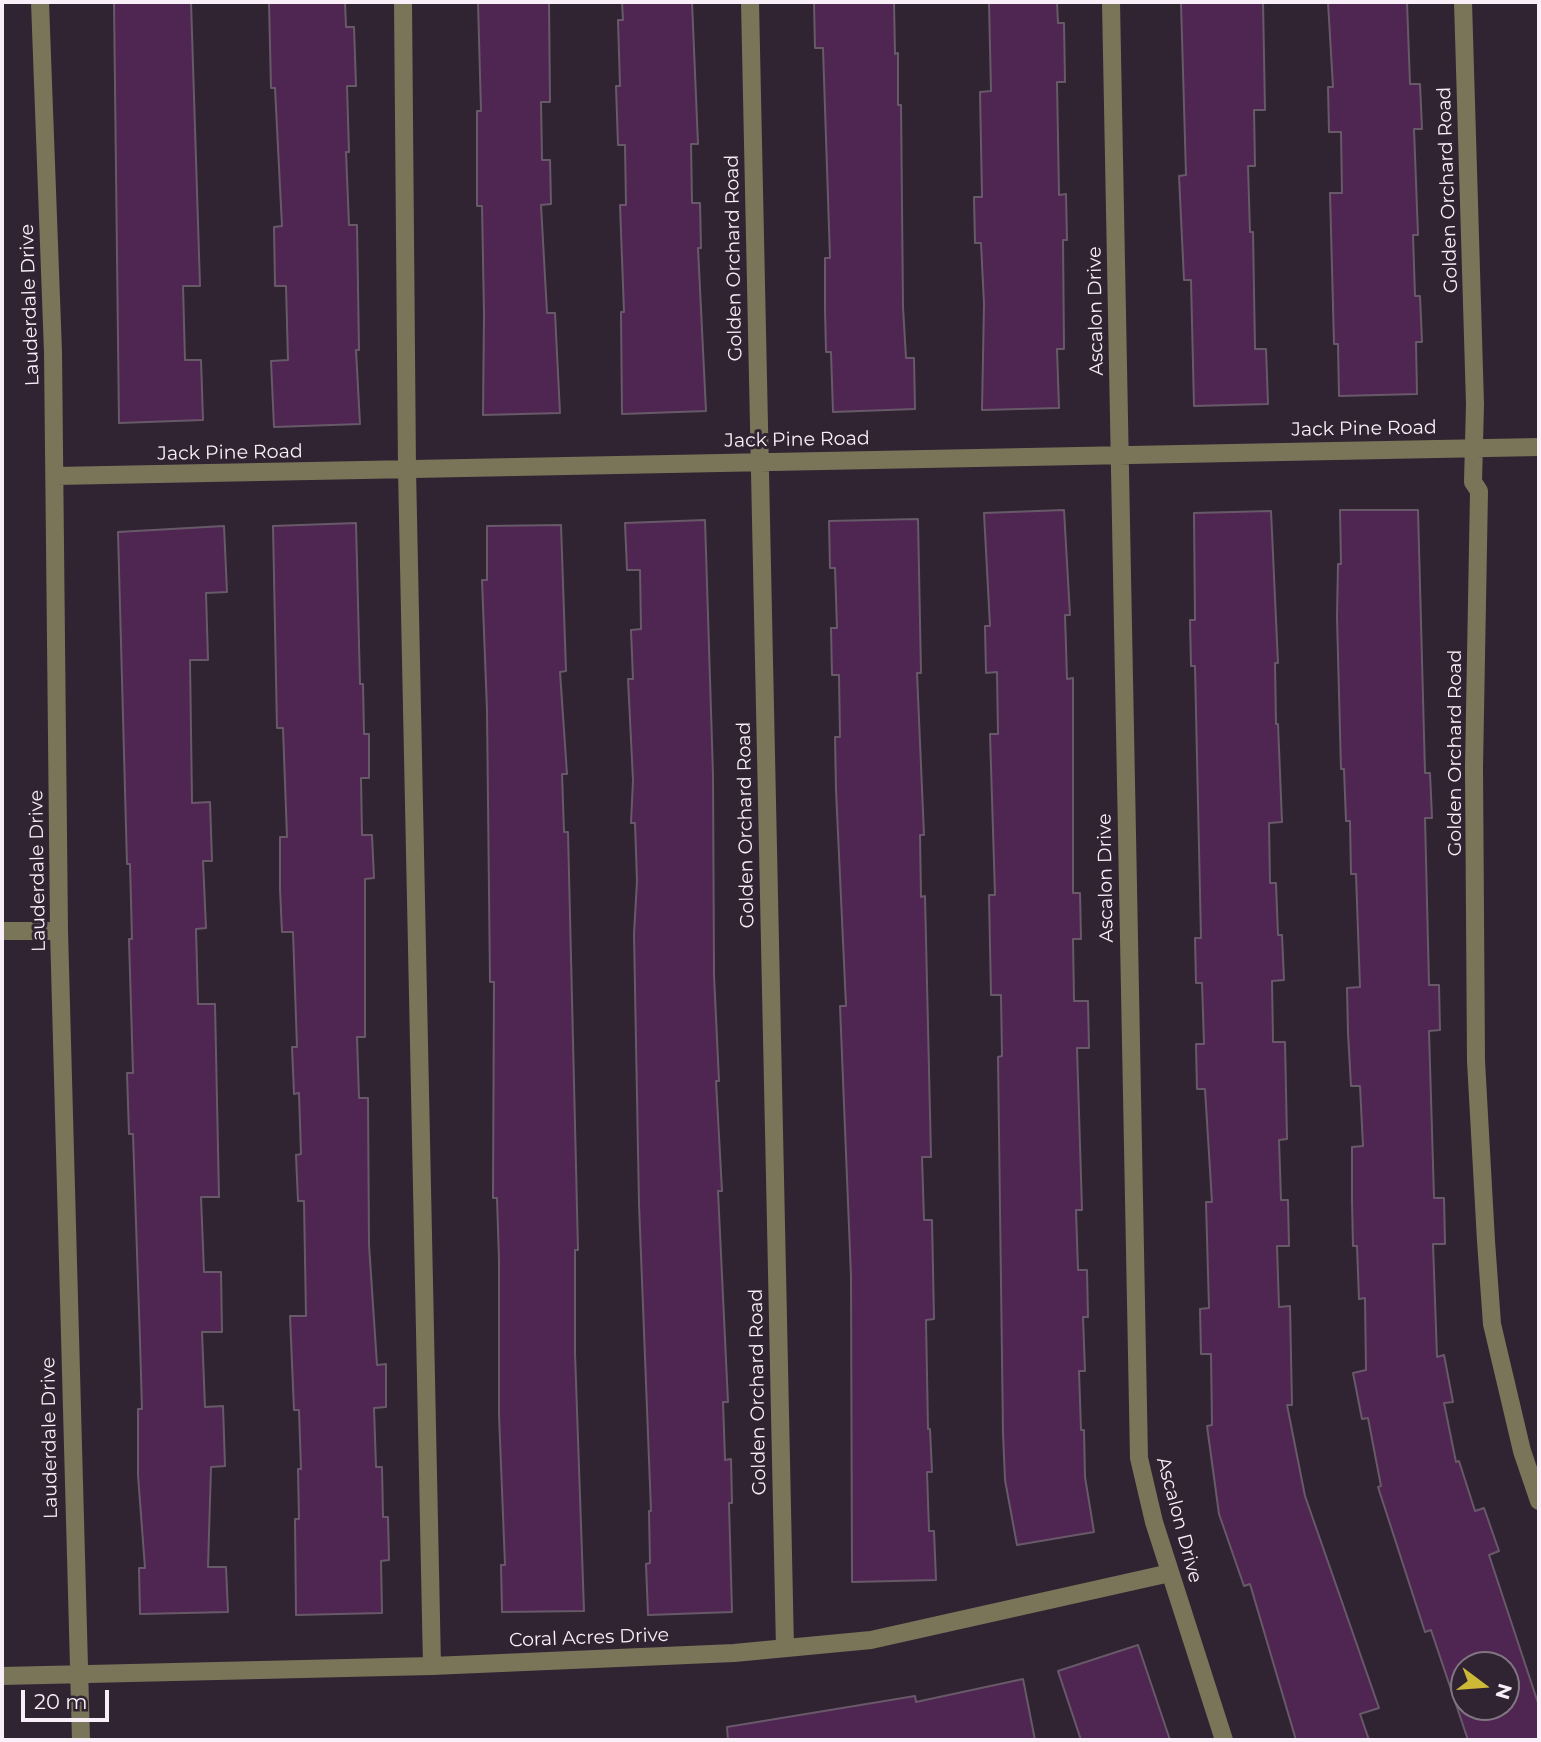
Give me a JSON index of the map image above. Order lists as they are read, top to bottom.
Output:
{
  "streets": {
    "street": [
      "Golden Orchard Road",
      "Lauderdale Drive",
      "Ascalon Drive",
      "Jack Pine Road",
      "Coral Acres Drive"
    ]
  },
  "crossings": [
    ["Golden Orchard Road", "Jack Pine Road"],
    ["Golden Orchard Road", "Coral Acres Drive"],
    ["Lauderdale Drive", "Jack Pine Road"],
    ["Lauderdale Drive", "Coral Acres Drive"],
    ["Ascalon Drive", "Jack Pine Road"],
    ["Ascalon Drive", "Coral Acres Drive"]
  ],
  "scale_bar": "20 m",
  "north": "right"
}
